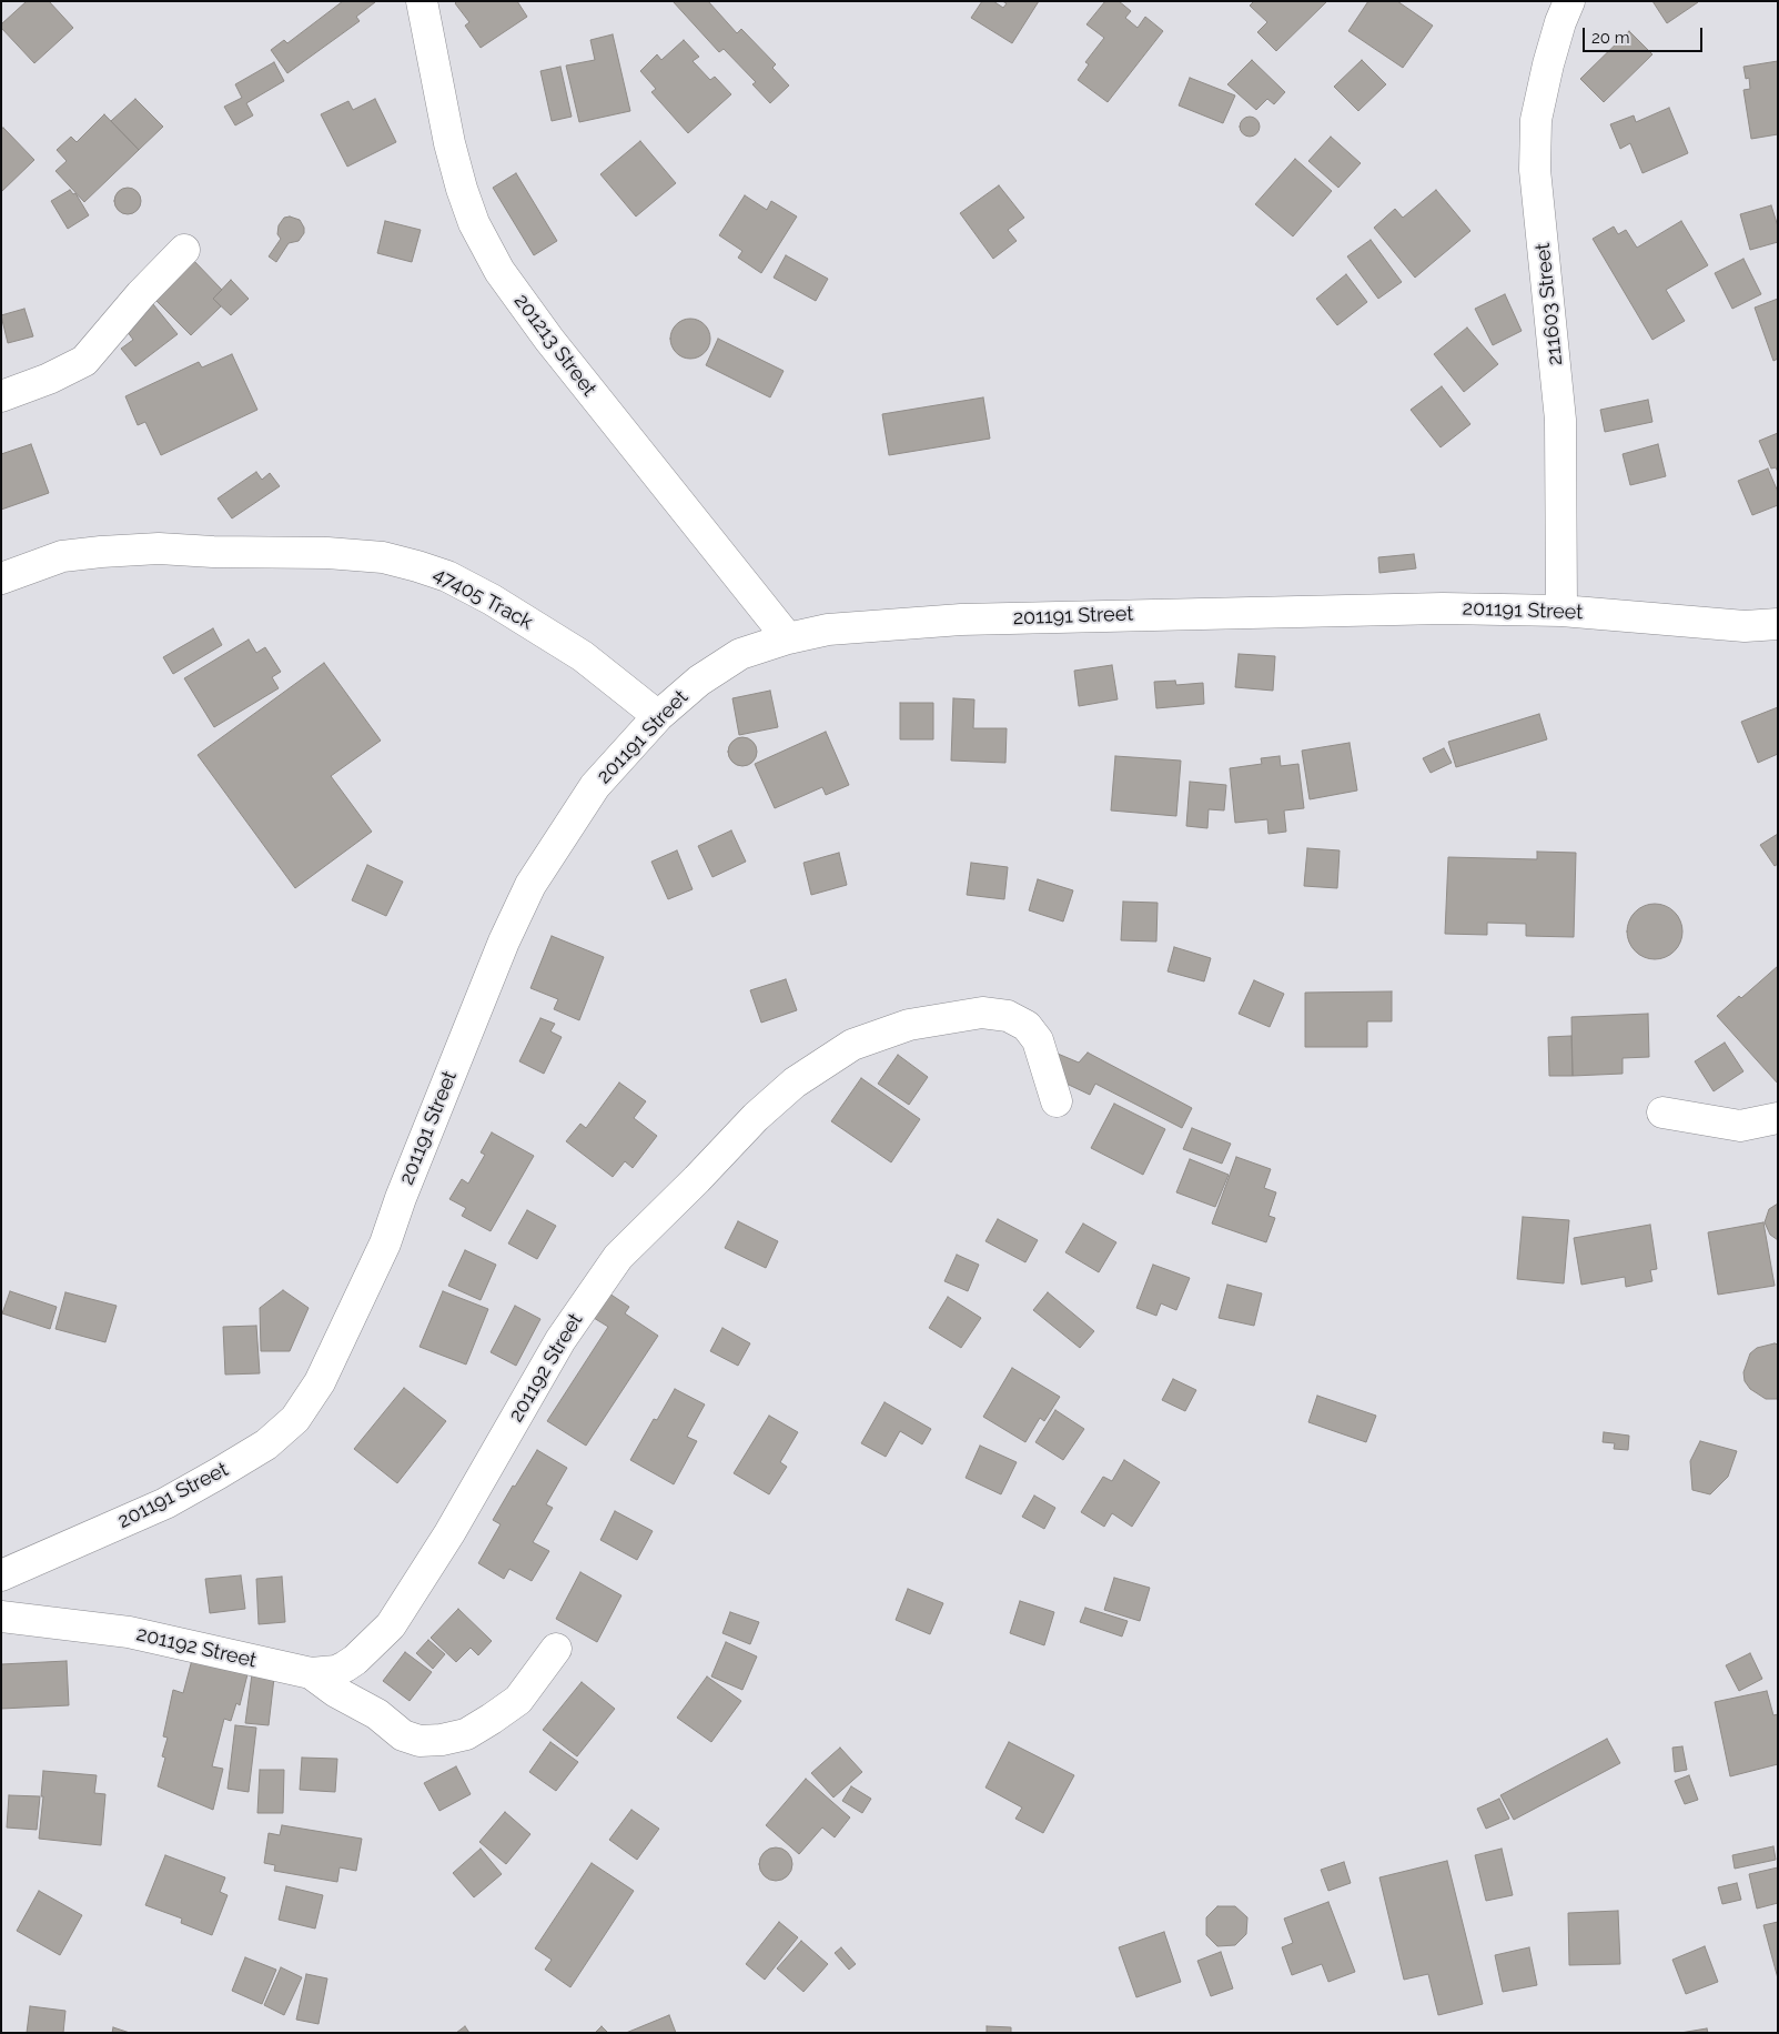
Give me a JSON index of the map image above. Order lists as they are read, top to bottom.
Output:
{
  "streets": {
    "street": [
      "211603 Street",
      "201213 Street",
      "47405 Track",
      "201191 Street",
      "201192 Street"
    ]
  },
  "crossings": [
    ["211603 Street", "201191 Street"],
    ["201213 Street", "201191 Street"],
    ["47405 Track", "201191 Street"]
  ],
  "scale_bar": "20 m"
}
